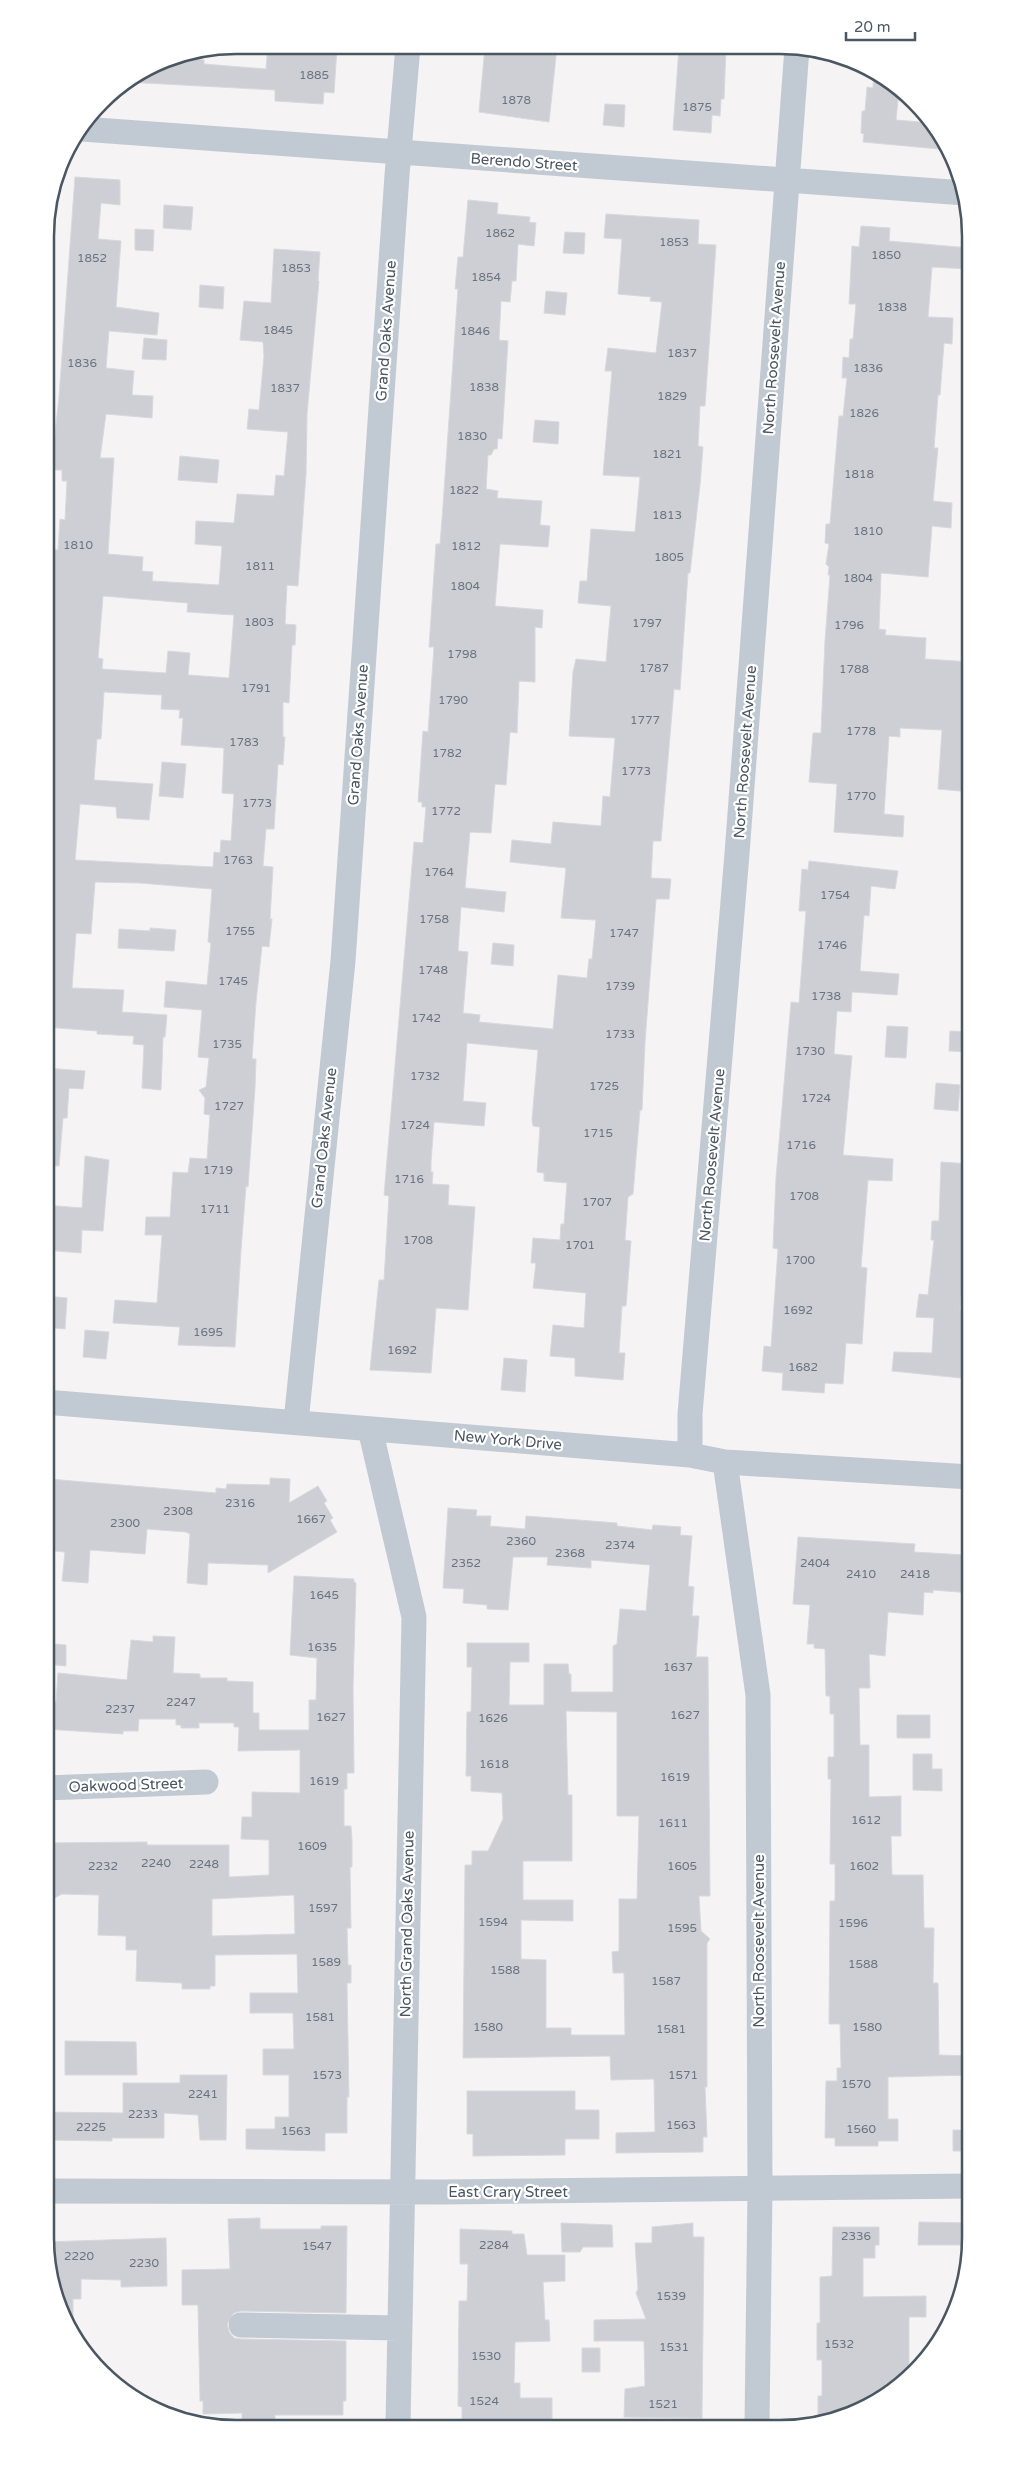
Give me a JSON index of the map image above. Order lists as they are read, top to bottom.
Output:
{
  "streets": {
    "street": [
      "Berendo Street",
      "Grand Oaks Avenue",
      "North Roosevelt Avenue",
      "New York Drive",
      "Oakwood Street",
      "North Grand Oaks Avenue",
      "East Crary Street"
    ]
  },
  "crossings": [
    ["Berendo Street", "Grand Oaks Avenue"],
    ["Berendo Street", "North Roosevelt Avenue"],
    ["Grand Oaks Avenue", "New York Drive"],
    ["North Roosevelt Avenue", "New York Drive"],
    ["North Roosevelt Avenue", "East Crary Street"],
    ["New York Drive", "North Grand Oaks Avenue"],
    ["North Grand Oaks Avenue", "East Crary Street"]
  ],
  "house_numbers": [
    "1885",
    "1878",
    "1875",
    "1862",
    "1853",
    "1850",
    "1852",
    "1853",
    "1854",
    "1838",
    "1845",
    "1846",
    "1837",
    "1836",
    "1836",
    "1838",
    "1837",
    "1829",
    "1826",
    "1830",
    "1821",
    "1818",
    "1822",
    "1813",
    "1810",
    "1810",
    "1812",
    "1805",
    "1811",
    "1804",
    "1804",
    "1803",
    "1797",
    "1796",
    "1798",
    "1787",
    "1788",
    "1791",
    "1790",
    "1777",
    "1778",
    "1783",
    "1782",
    "1773",
    "1770",
    "1773",
    "1772",
    "1763",
    "1764",
    "1754",
    "1758",
    "1755",
    "1747",
    "1746",
    "1748",
    "1745",
    "1739",
    "1738",
    "1742",
    "1733",
    "1735",
    "1730",
    "1732",
    "1725",
    "1724",
    "1727",
    "1724",
    "1715",
    "1716",
    "1719",
    "1716",
    "1708",
    "1707",
    "1711",
    "1708",
    "1701",
    "1700",
    "1692",
    "1695",
    "1692",
    "1682",
    "2316",
    "2308",
    "1667",
    "2300",
    "2360",
    "2374",
    "2368",
    "2352",
    "2404",
    "2410",
    "2418",
    "1645",
    "1635",
    "1637",
    "2247",
    "2237",
    "1627",
    "1627",
    "1626",
    "1618",
    "1619",
    "1619",
    "1612",
    "1611",
    "1609",
    "2240",
    "2248",
    "2232",
    "1605",
    "1602",
    "1597",
    "1594",
    "1596",
    "1595",
    "1589",
    "1588",
    "1588",
    "1587",
    "1581",
    "1580",
    "1580",
    "1581",
    "1573",
    "1571",
    "1570",
    "2241",
    "2233",
    "1563",
    "2225",
    "1560",
    "1563",
    "2336",
    "2284",
    "1547",
    "2220",
    "2230",
    "1539",
    "1532",
    "1531",
    "1530",
    "1524",
    "1521"
  ],
  "scale_bar": "20 m"
}
